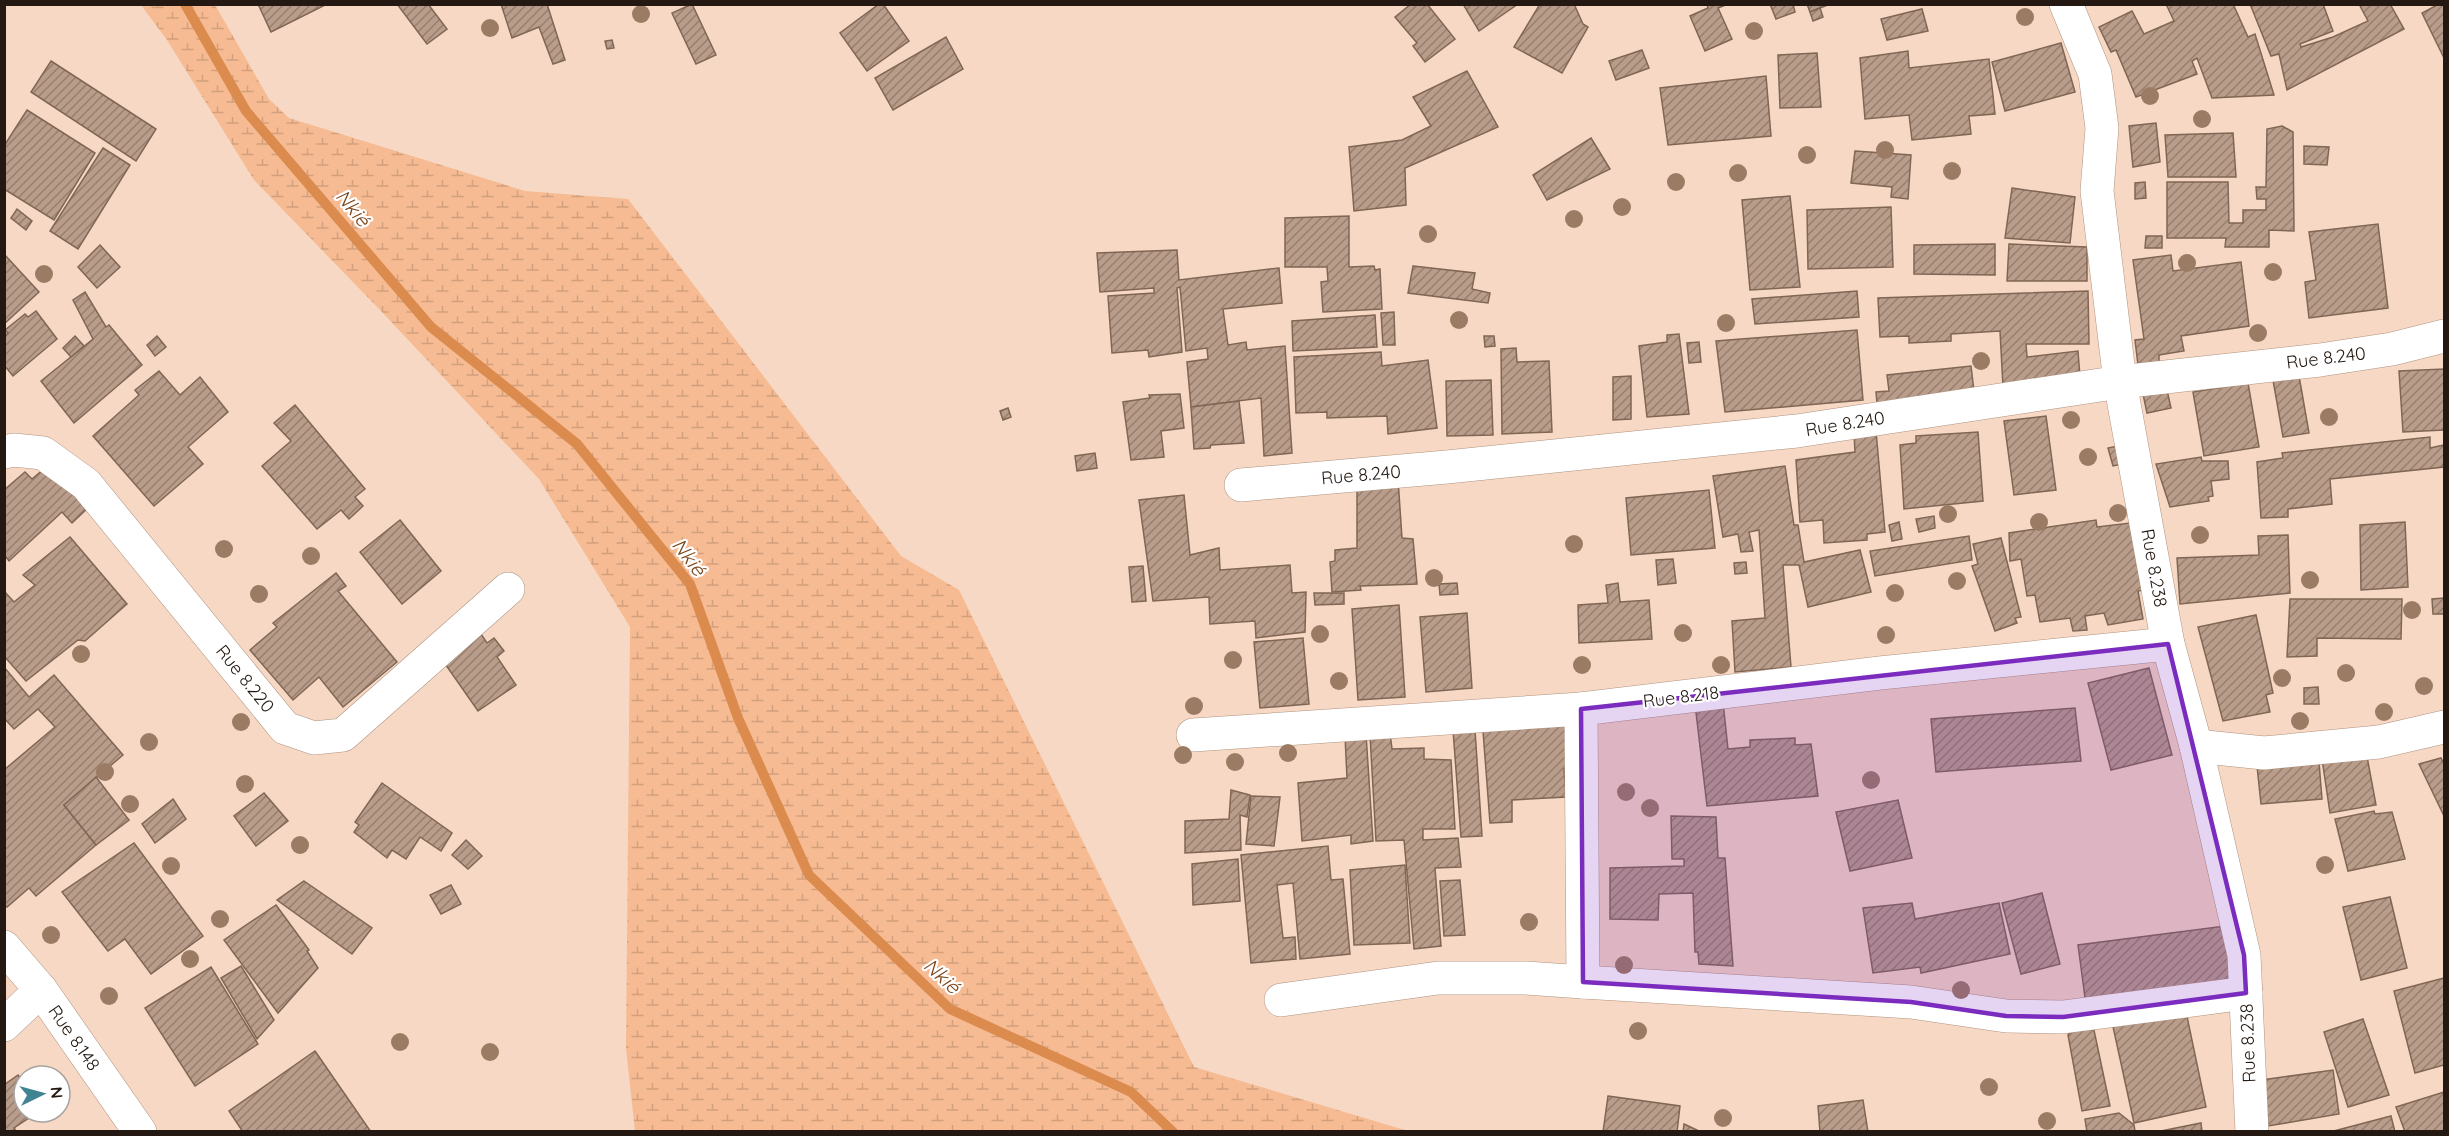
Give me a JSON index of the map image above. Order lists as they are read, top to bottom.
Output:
{
  "streets": {
    "street": [
      "Rue 8.240",
      "Rue 8.238",
      "Rue 8.220",
      "Rue 8.218",
      "Rue 8.148"
    ]
  },
  "crossings": [
    ["Rue 8.240", "Rue 8.238"],
    ["Rue 8.238", "Rue 8.218"]
  ],
  "water": ["Nkié"],
  "north": "right"
}
